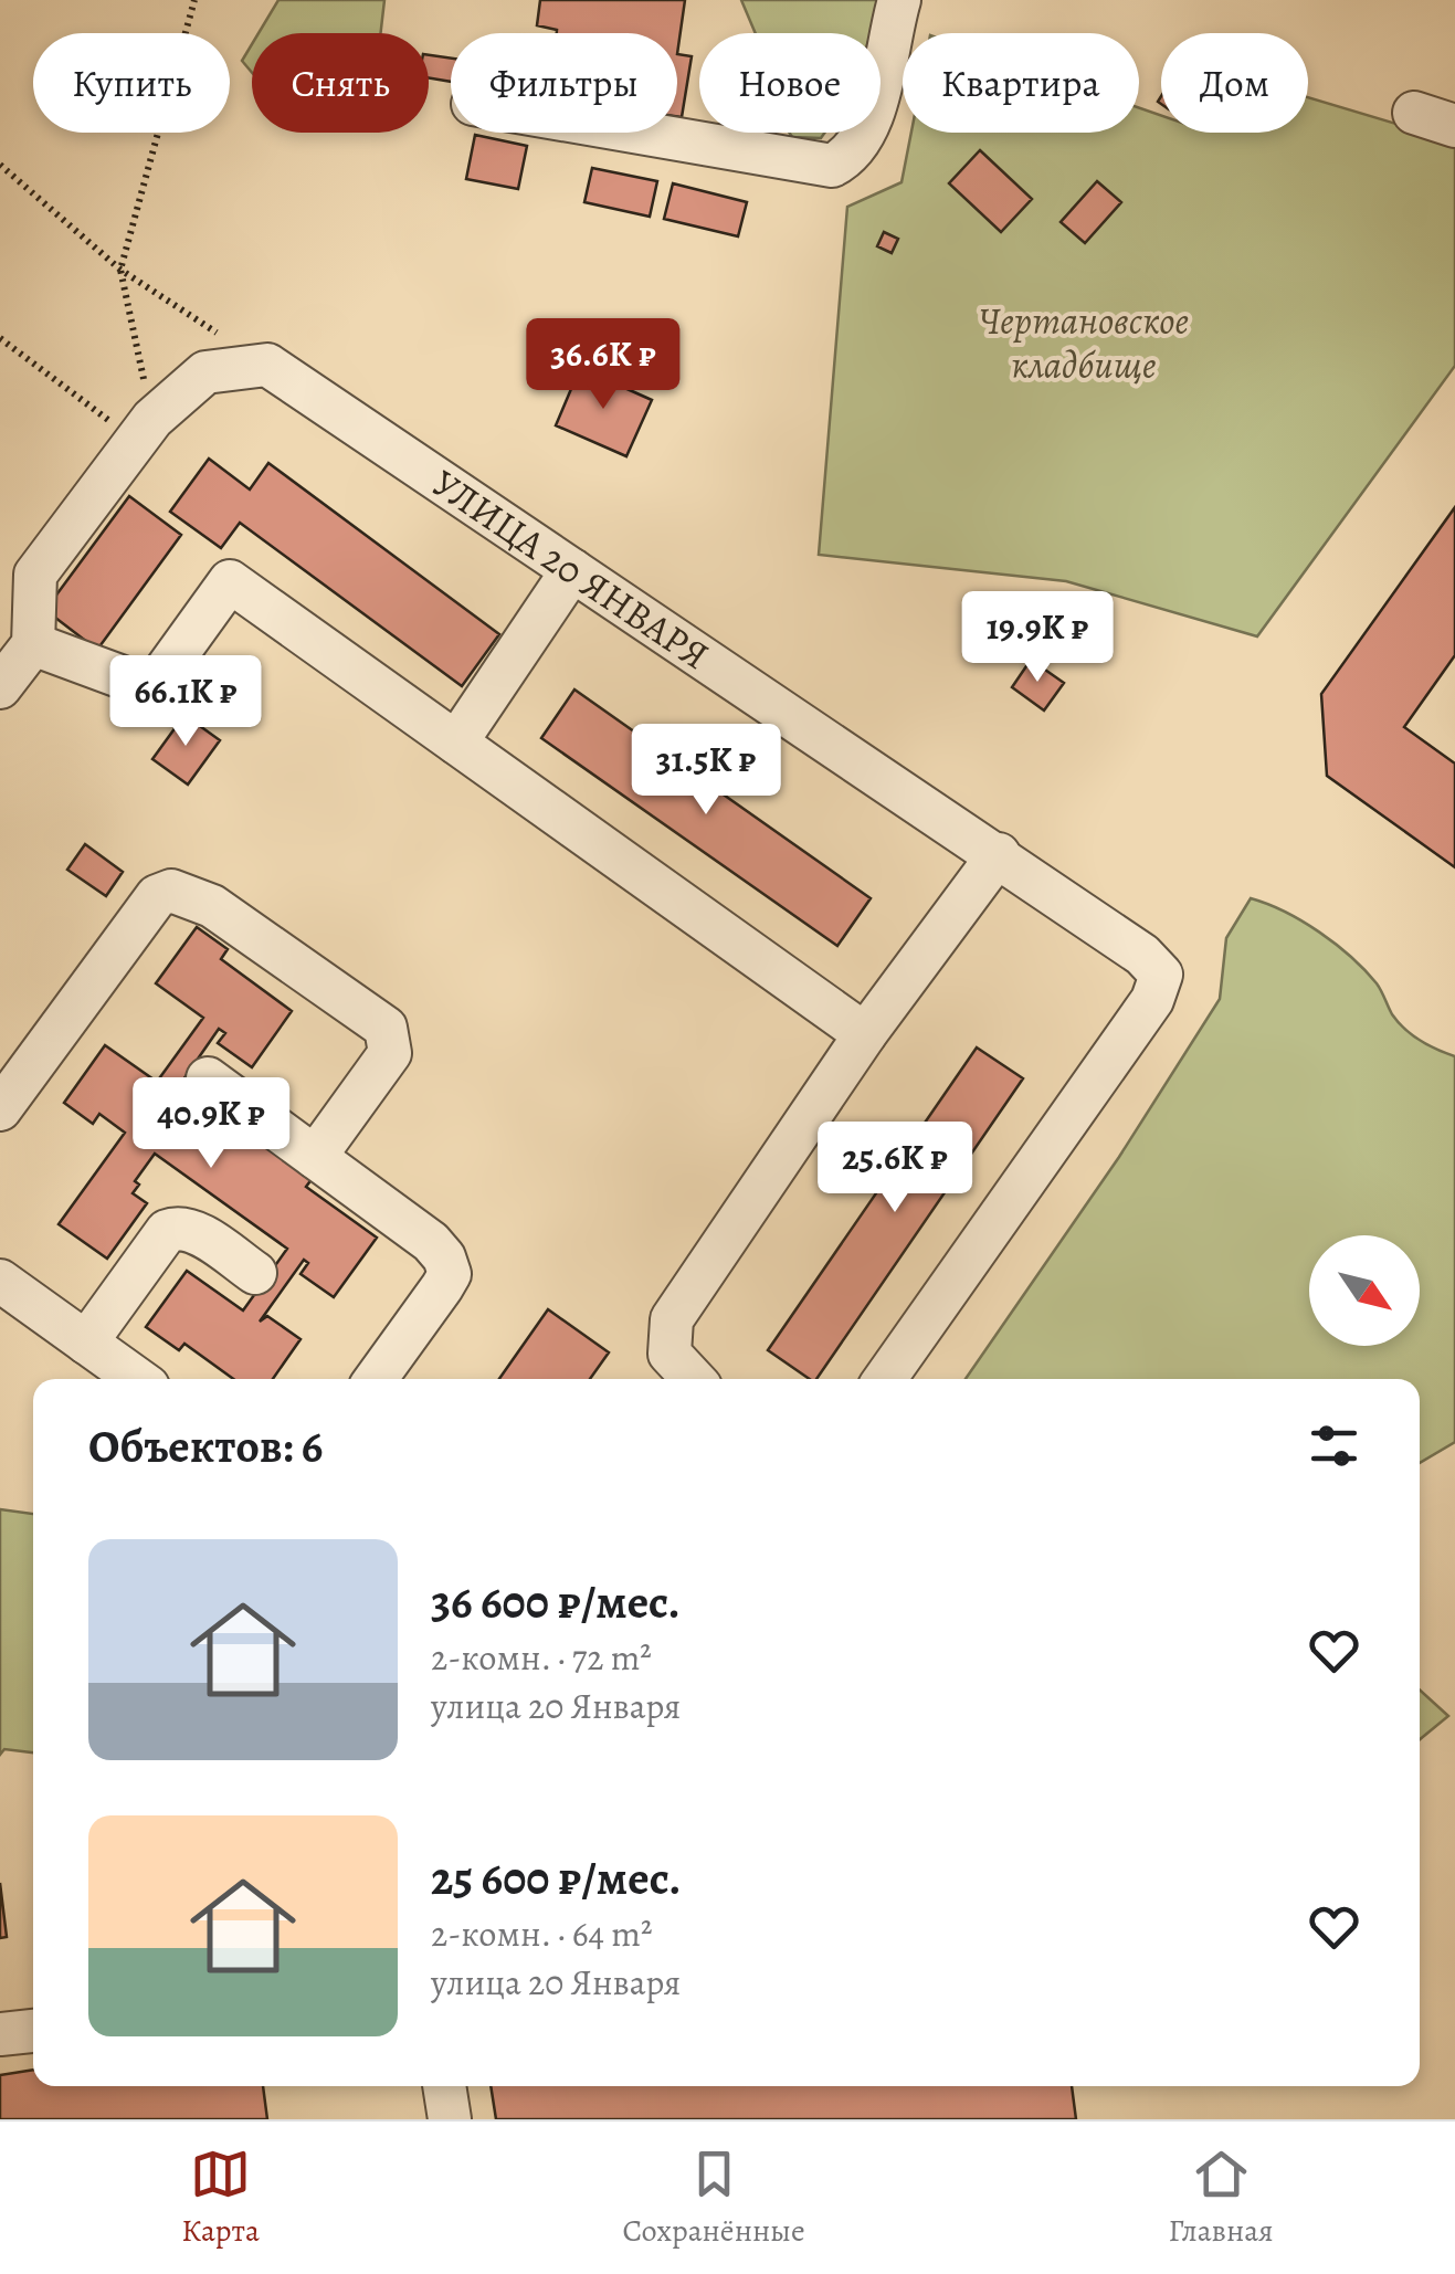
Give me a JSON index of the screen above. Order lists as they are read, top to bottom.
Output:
{
  "streets": {
    "street": ["УЛИЦА 20 ЯНВАРЯ"]
  },
  "parks": ["Чертановское кладбище"],
  "north": "bottom right",
  "page": {
    "chip": [
      "Купить",
      "Снять",
      "Фильтры",
      "Новое",
      "Квартира",
      "Дом"
    ],
    "price": [
      "36.6K ₽",
      "19.9K ₽",
      "66.1K ₽",
      "31.5K ₽",
      "40.9K ₽",
      "25.6K ₽"
    ],
    "heading": "Объектов: 6",
    "list": [
      {
        "name": "36 600 ₽/мес.",
        "note": "2-комн. · 72 m² · улица 20 Января"
      },
      {
        "name": "25 600 ₽/мес.",
        "note": "2-комн. · 64 m² · улица 20 Января"
      }
    ],
    "tabs": ["Карта", "Сохранённые", "Главная"]
  }
}
